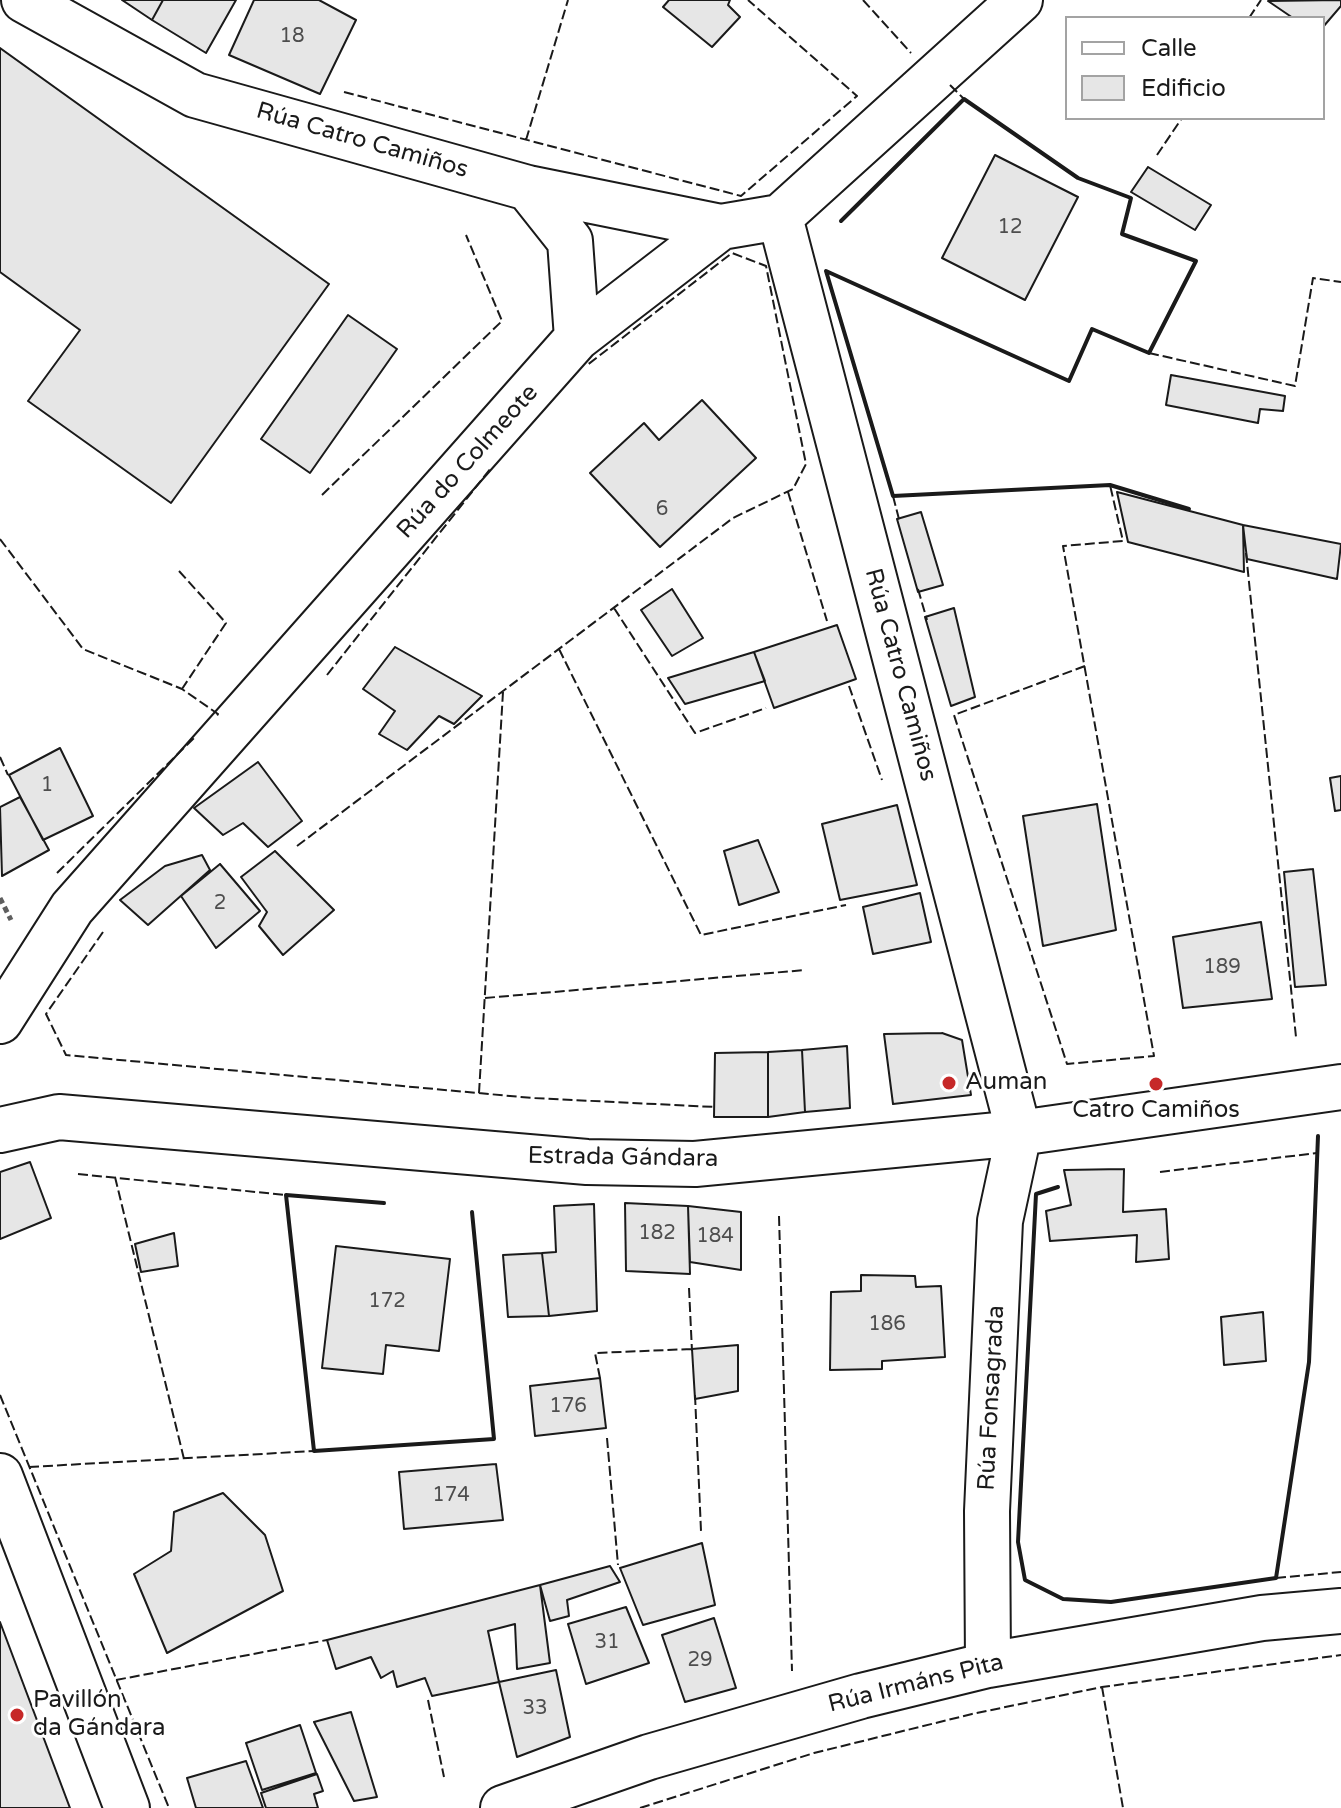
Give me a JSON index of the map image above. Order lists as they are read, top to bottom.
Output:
{
  "streets": {
    "street": [
      "Rúa Catro Camiños",
      "Rúa do Colmeote",
      "Estrada Gándara",
      "Rúa Fonsagrada",
      "Rúa Irmáns Pita"
    ]
  },
  "crossings": [
    ["Rúa Catro Camiños", "Rúa do Colmeote"],
    ["Rúa Catro Camiños", "Estrada Gándara"],
    ["Rúa Catro Camiños", "Rúa Fonsagrada"],
    ["Estrada Gándara", "Rúa Fonsagrada"],
    ["Rúa Fonsagrada", "Rúa Irmáns Pita"]
  ],
  "places": ["Auman", "Catro Camiños", "Pavillón da Gándara"],
  "house_numbers": [
    "18",
    "12",
    "6",
    "1",
    "2",
    "189",
    "182",
    "184",
    "172",
    "186",
    "176",
    "174",
    "31",
    "29",
    "33"
  ],
  "legend": ["Calle", "Edificio"]
}
